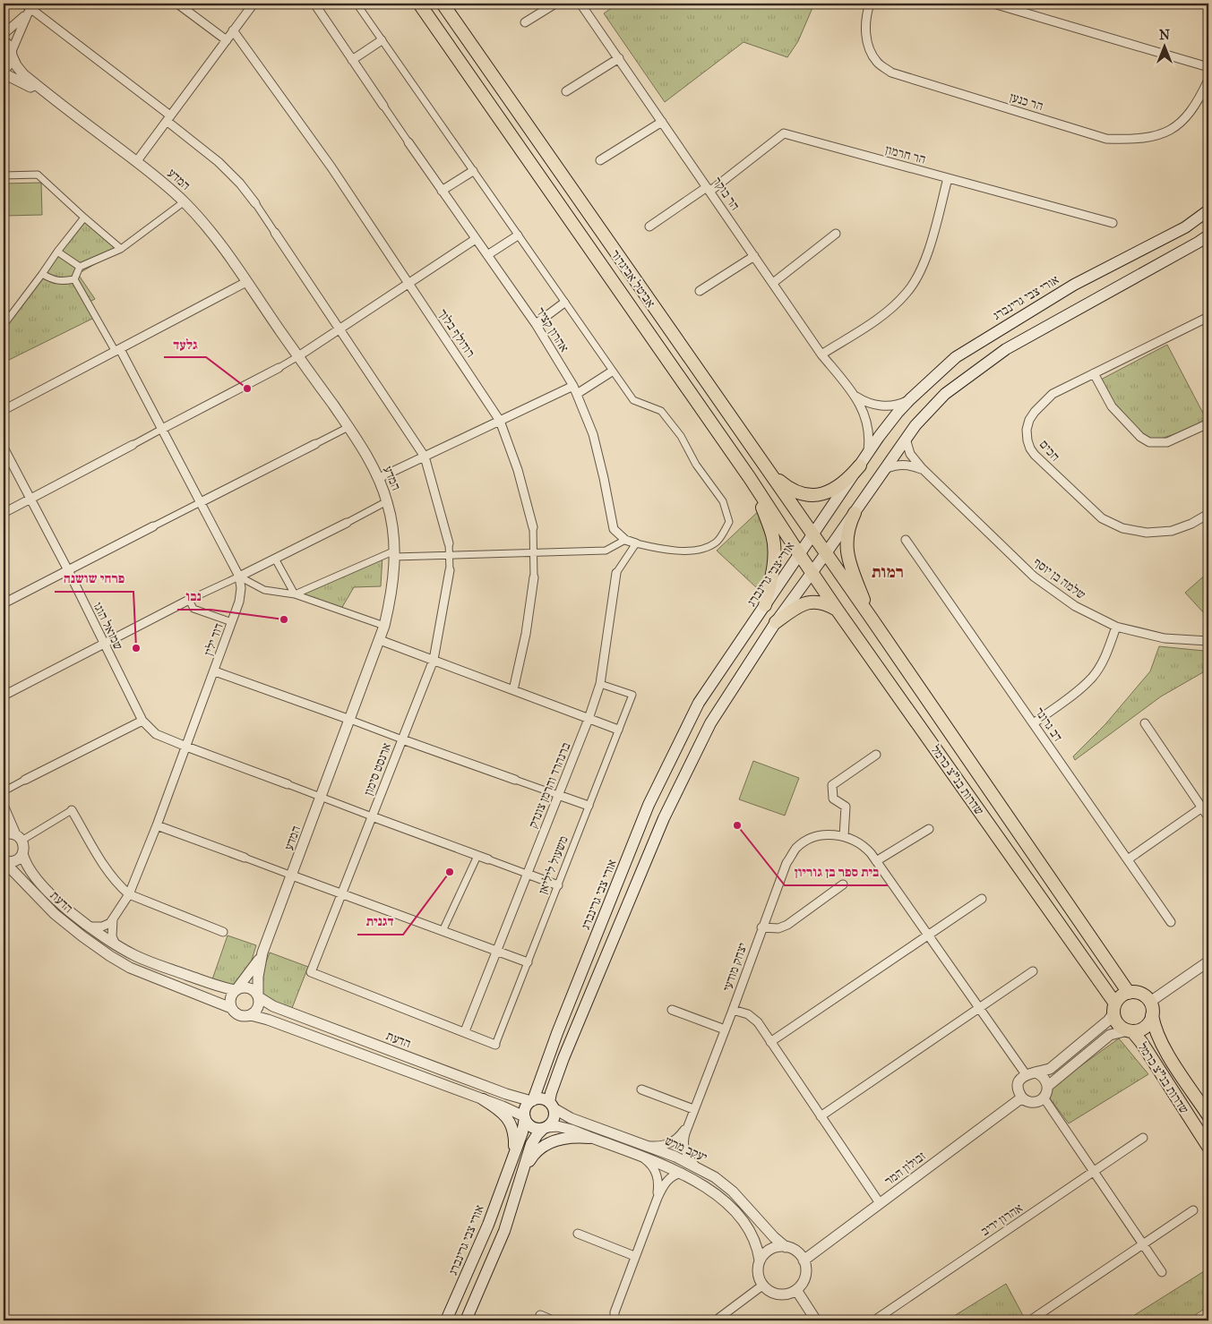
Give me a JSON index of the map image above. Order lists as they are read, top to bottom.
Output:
{
  "streets": {
    "main road": ["אביטל אביגדור", "אורי צבי גרינברג", "שדרות בנ\"צ כרמל"],
    "street": [
      "הר כנען",
      "הר חרמון",
      "המדע",
      "הר בוקר",
      "אהרון קציר",
      "רודולף בלוך",
      "חכים",
      "שלמה בן יוסף",
      "שמואל הוגו",
      "דוד ילין",
      "דב גרונר",
      "ארנסט סימון",
      "ברנהרד והרמן צונדק",
      "משעול ליליאן",
      "הדעת",
      "יצחק מודעי",
      "יעקב מרש",
      "זבולון המר",
      "אהרון יריב"
    ]
  },
  "crossings": [
    ["הר חרמון", "הר בוקר"],
    ["המדע", "הדעת"],
    ["הר בוקר", "אורי צבי גרינברג"],
    ["אביטל אביגדור", "אורי צבי גרינברג"],
    ["אביטל אביגדור", "שדרות בנ\"צ כרמל"],
    ["אורי צבי גרינברג", "שדרות בנ\"צ כרמל"],
    ["אורי צבי גרינברג", "הדעת"],
    ["אורי צבי גרינברג", "יעקב מרש"],
    ["שמואל הוגו", "דוד ילין"],
    ["ארנסט סימון", "משעול ליליאן"],
    ["ברנהרד והרמן צונדק", "משעול ליליאן"],
    ["הדעת", "יעקב מרש"],
    ["יצחק מודעי", "יעקב מרש"],
    ["יעקב מרש", "זבולון המר"]
  ],
  "districts": ["רמות"],
  "places": [
    "גלעד",
    "נבו",
    "פרחי שושנה",
    "בית ספר בן גוריון",
    "דגנית"
  ],
  "north": "top"
}
